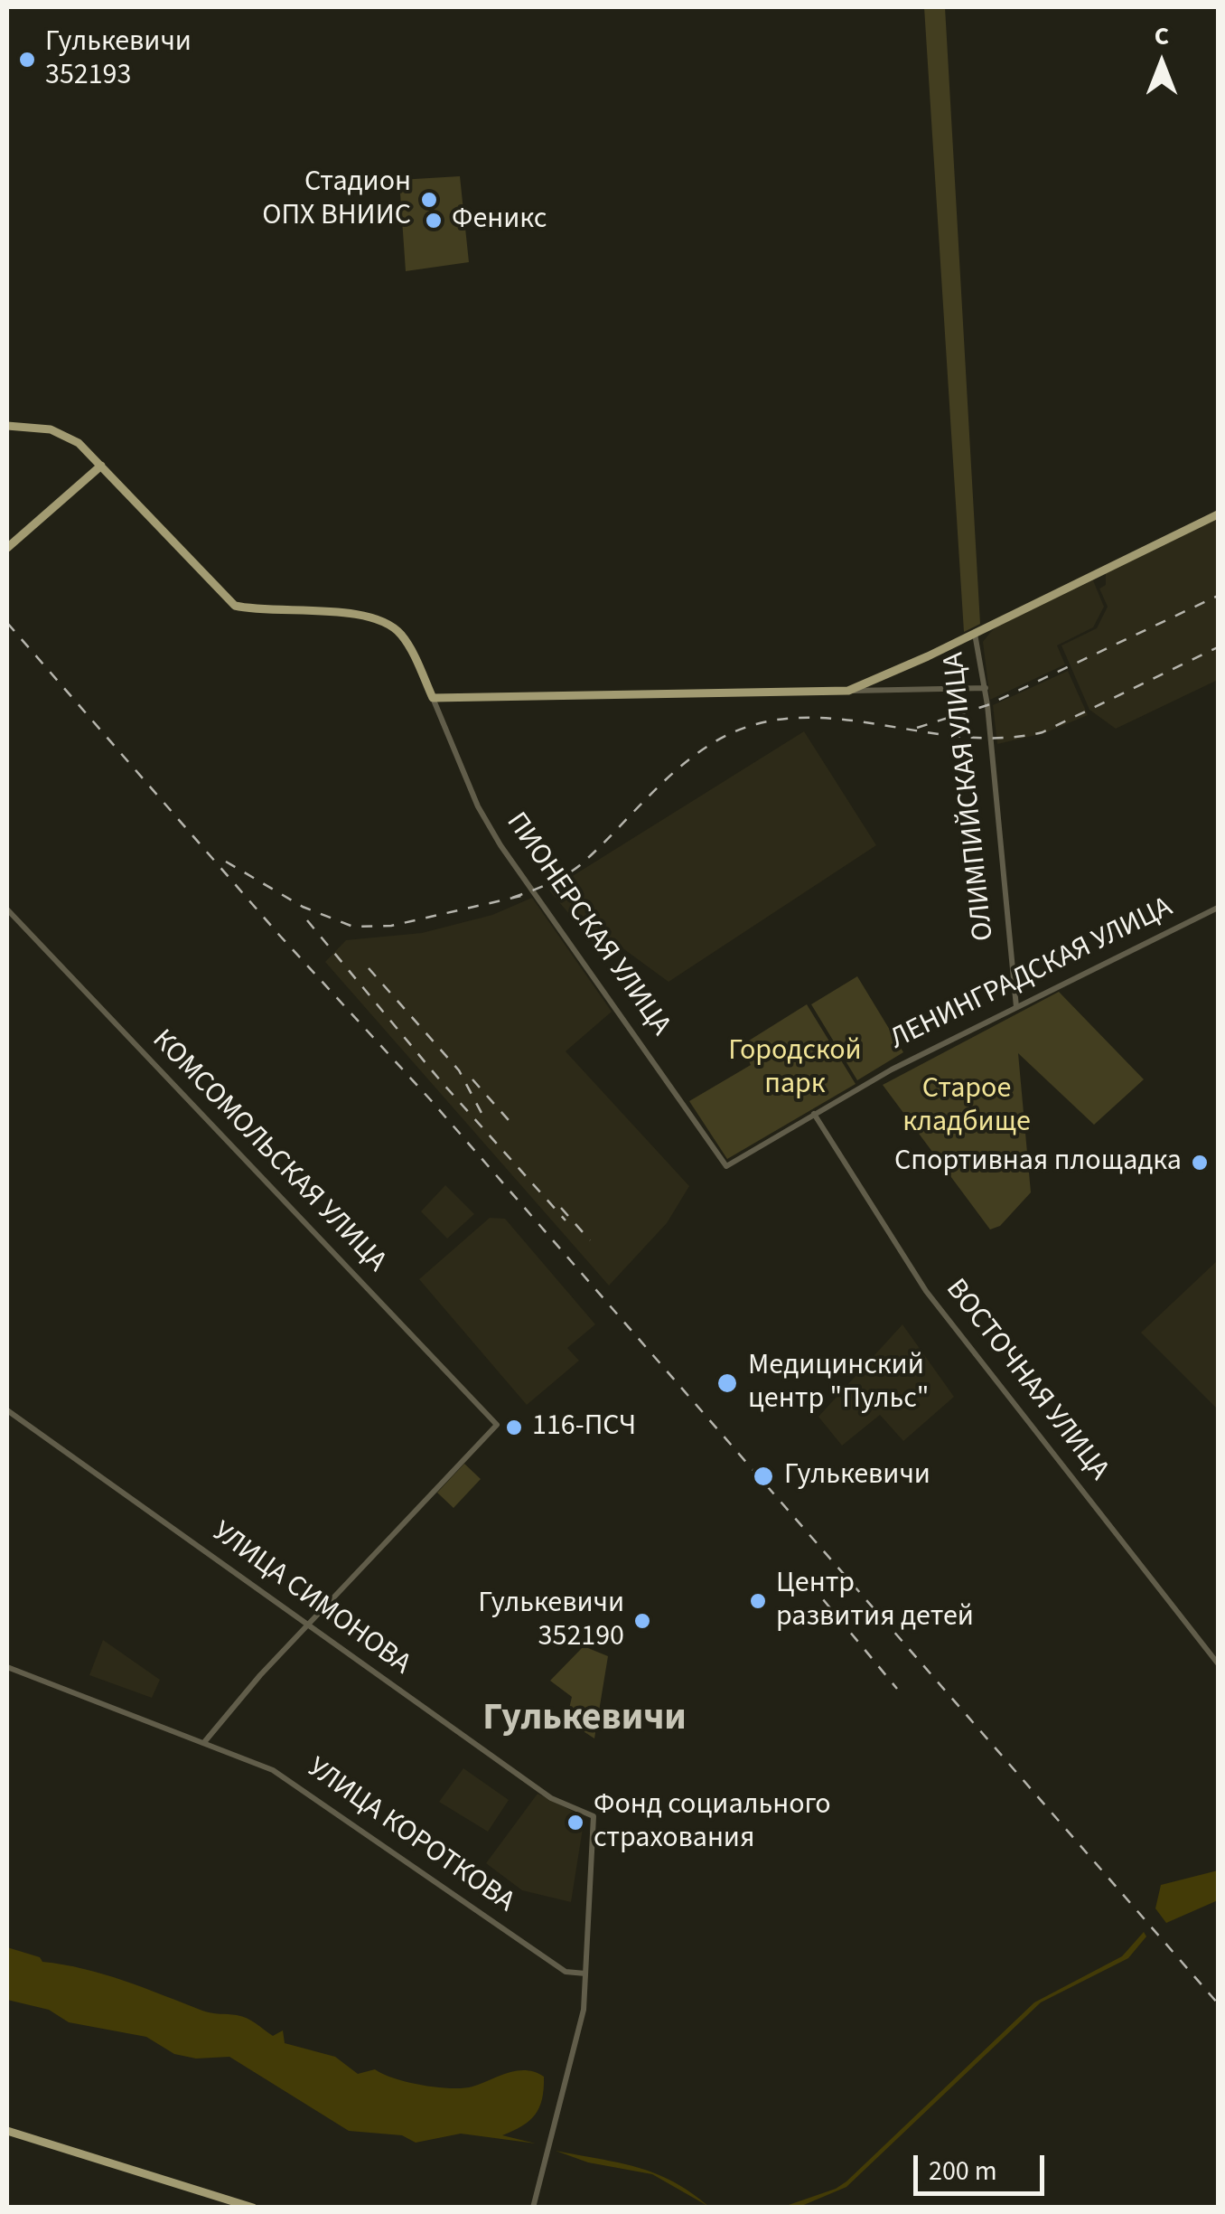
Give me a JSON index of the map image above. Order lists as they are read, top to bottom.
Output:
{
  "streets": {
    "street": [
      "ОЛИМПИЙСКАЯ УЛИЦА",
      "ПИОНЕРСКАЯ УЛИЦА",
      "ЛЕНИНГРАДСКАЯ УЛИЦА",
      "КОМСОМОЛЬСКАЯ УЛИЦА",
      "ВОСТОЧНАЯ УЛИЦА",
      "УЛИЦА СИМОНОВА",
      "УЛИЦА КОРОТКОВА"
    ]
  },
  "crossings": [
    ["ОЛИМПИЙСКАЯ УЛИЦА", "ЛЕНИНГРАДСКАЯ УЛИЦА"],
    ["ПИОНЕРСКАЯ УЛИЦА", "ЛЕНИНГРАДСКАЯ УЛИЦА"],
    ["ЛЕНИНГРАДСКАЯ УЛИЦА", "ВОСТОЧНАЯ УЛИЦА"],
    ["КОМСОМОЛЬСКАЯ УЛИЦА", "УЛИЦА СИМОНОВА"],
    ["УЛИЦА СИМОНОВА", "УЛИЦА КОРОТКОВА"]
  ],
  "districts": ["Гулькевичи"],
  "parks": ["Городской парк", "Старое кладбище"],
  "places": [
    "Гулькевичи 352193",
    "Стадион ОПХ ВНИИС",
    "Феникс",
    "Спортивная площадка",
    "Медицинский центр \"Пульс\"",
    "116-ПСЧ",
    "Гулькевичи",
    "Центр развития детей",
    "Гулькевичи 352190",
    "Фонд социального страхования"
  ],
  "scale_bar": "200 m",
  "north": "top"
}
